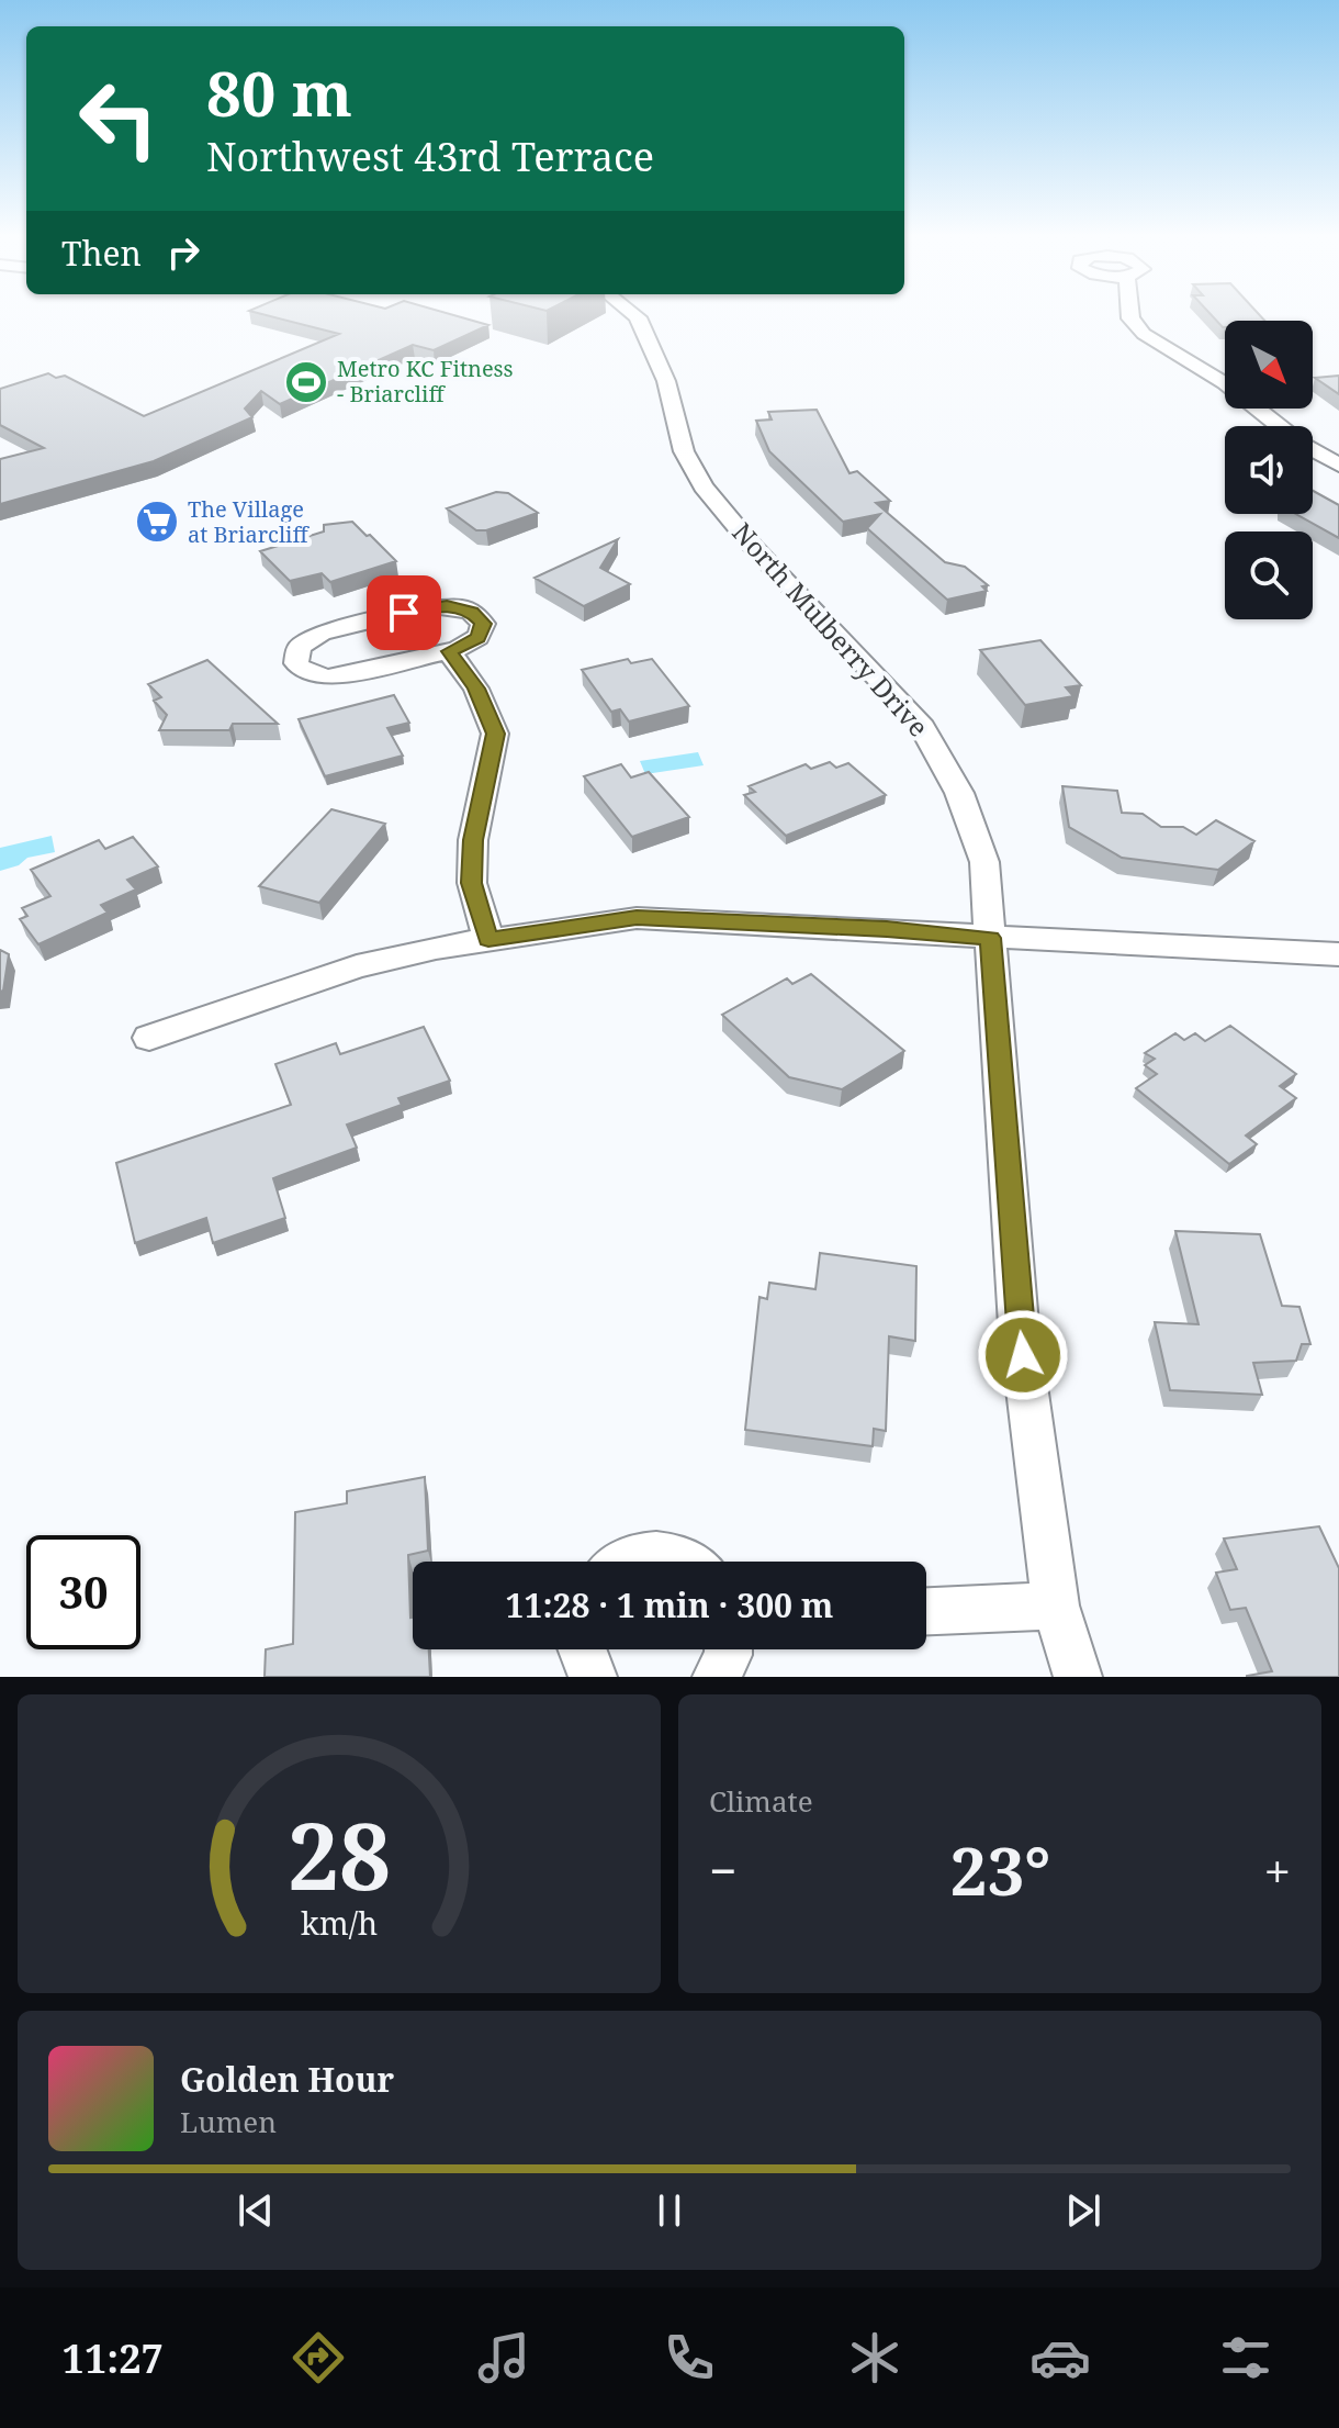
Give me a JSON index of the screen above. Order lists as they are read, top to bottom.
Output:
{
  "streets": {
    "street": ["North Mulberry Drive"]
  },
  "places": {
    "sports": ["Metro KC Fitness - Briarcliff"],
    "supermarket": ["The Village at Briarcliff"]
  },
  "north": "bottom right",
  "page": {
    "turn": ["80 m", "Northwest 43rd Terrace"],
    "then": "Then",
    "limit": "30",
    "trip": "11:28 · 1 min · 300 m",
    "tile": "Climate",
    "heat": ["−", "23°", "+"],
    "song": ["Golden Hour", "Lumen"],
    "tabs": "11:27",
    "gauge": ["28", "km/h"]
  }
}
